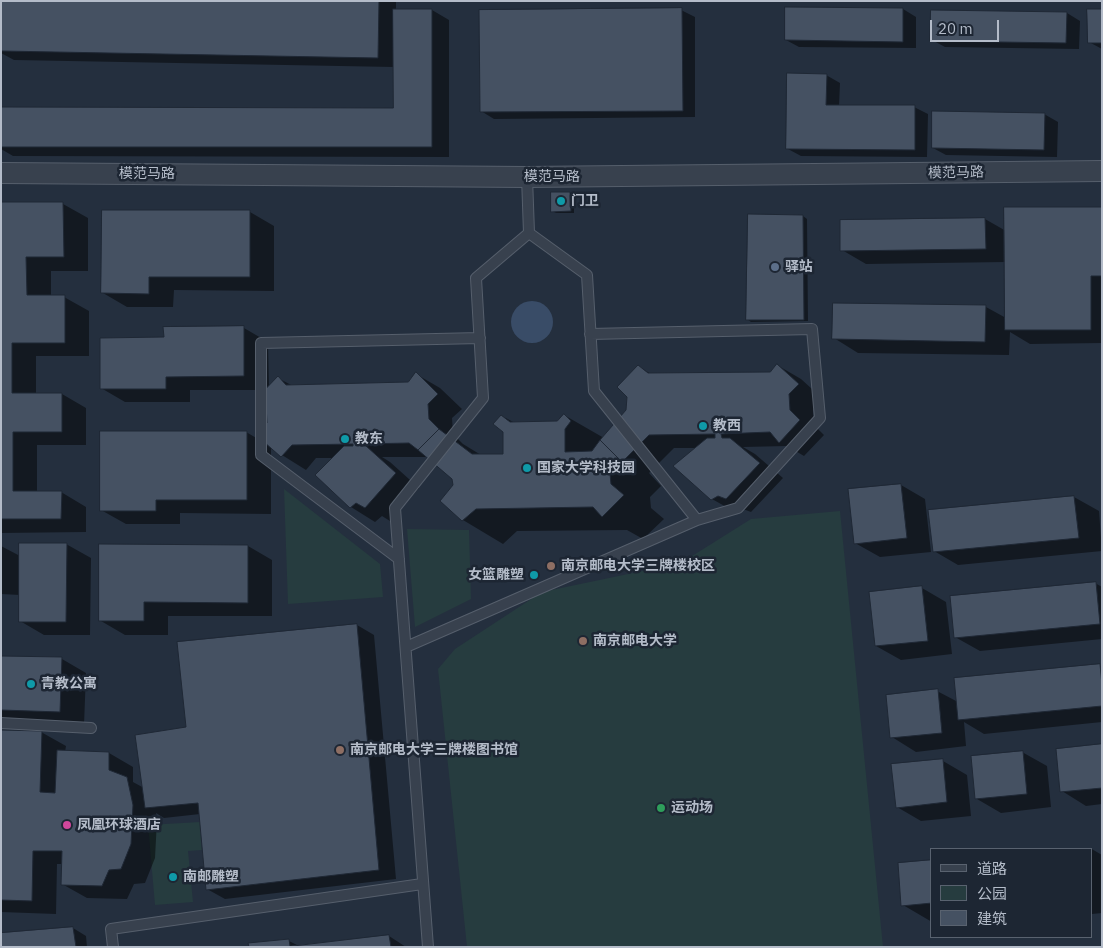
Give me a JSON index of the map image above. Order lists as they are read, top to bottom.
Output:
{
  "streets": {
    "street": ["模范马路"]
  },
  "places": [
    "门卫",
    "驿站",
    "教西",
    "教东",
    "国家大学科技园",
    "南京邮电大学三牌楼校区",
    "女篮雕塑",
    "南京邮电大学",
    "青教公寓",
    "南京邮电大学三牌楼图书馆",
    "运动场",
    "凤凰环球酒店",
    "南邮雕塑"
  ],
  "legend": ["道路", "公园", "建筑"],
  "scale_bar": "20 m"
}
